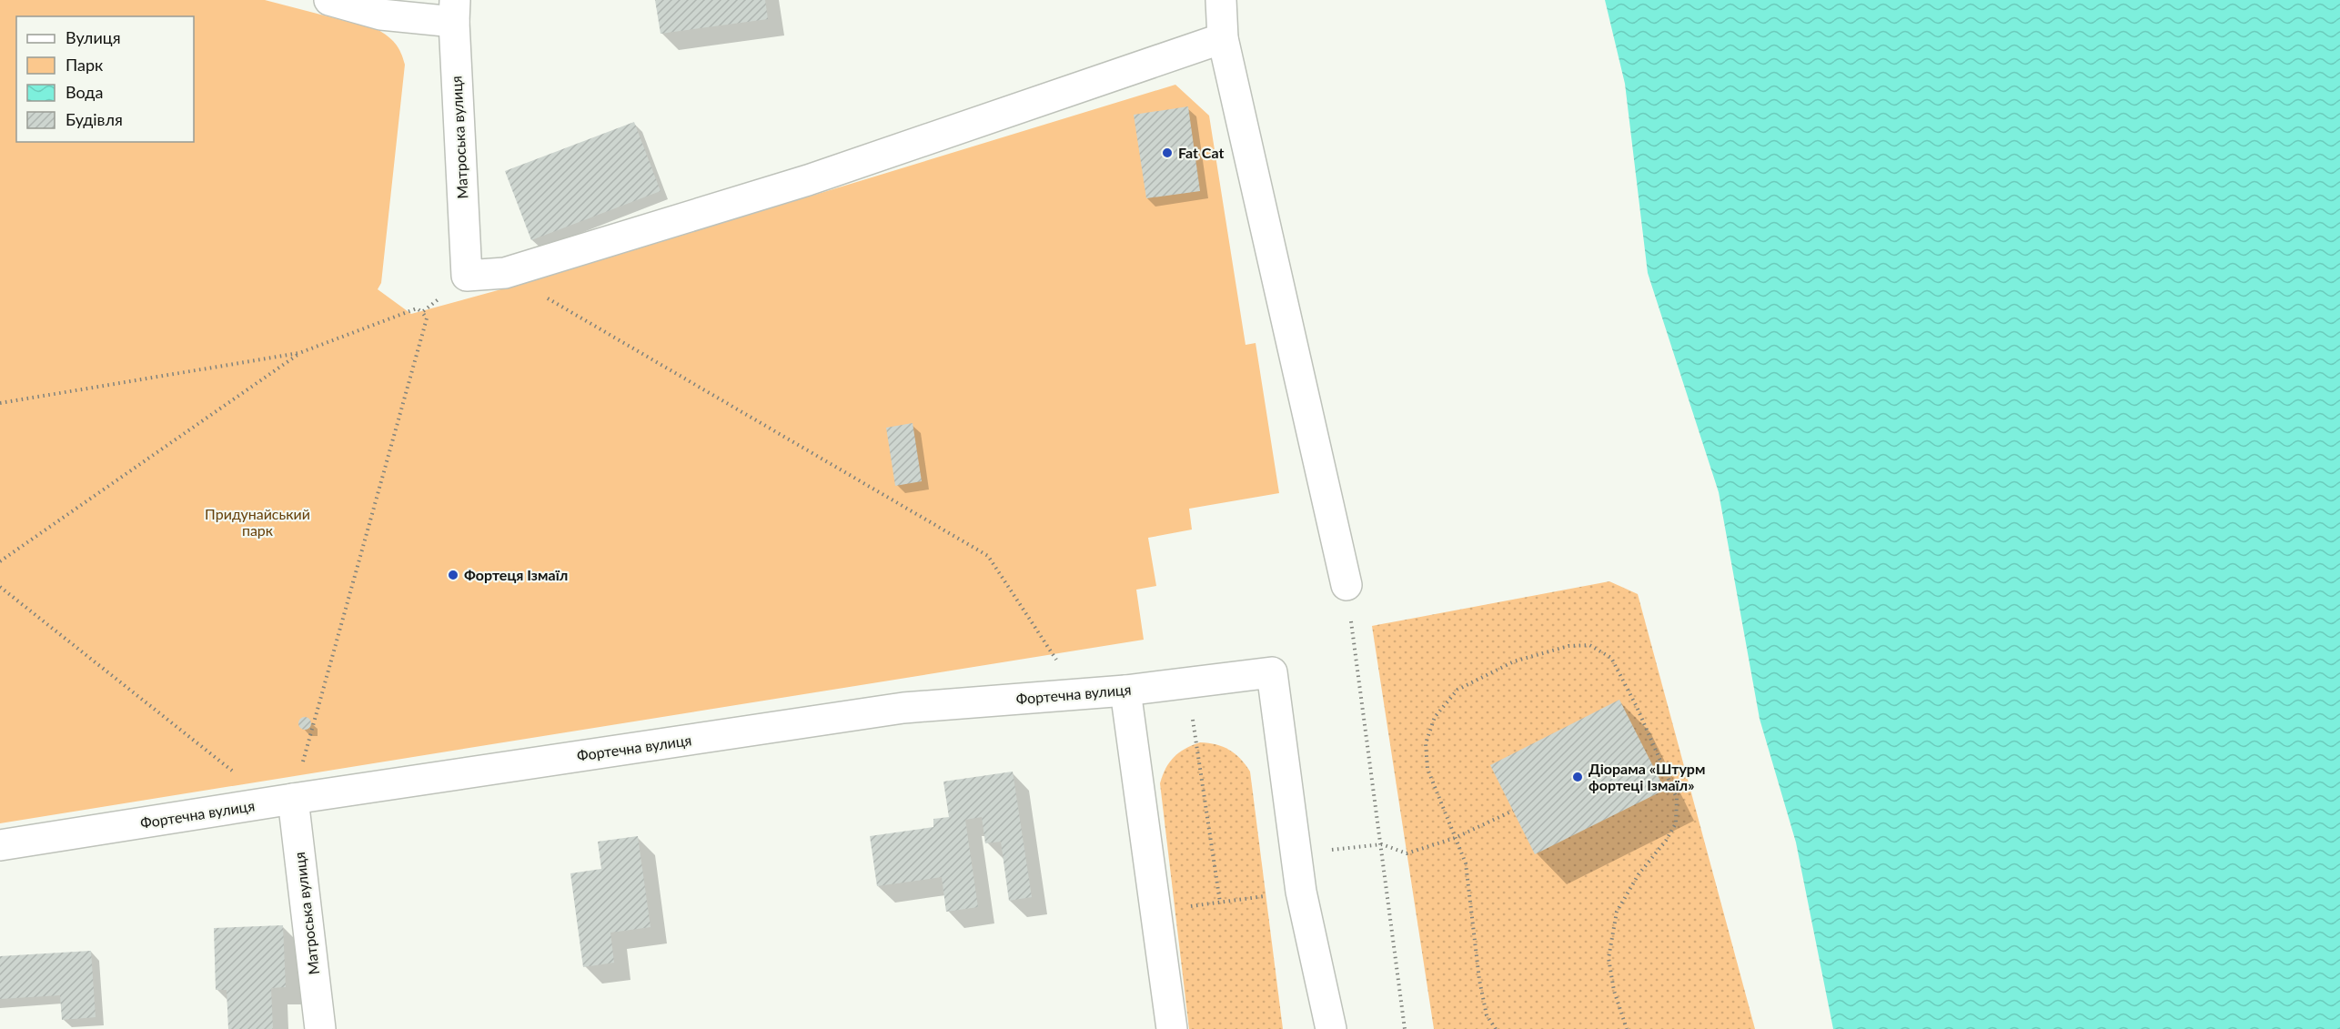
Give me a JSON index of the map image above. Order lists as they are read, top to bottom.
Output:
{
  "streets": {
    "street": ["Матроська вулиця", "Фортечна вулиця"]
  },
  "crossings": [
    ["Матроська вулиця", "Фортечна вулиця"]
  ],
  "parks": ["Придунайський парк"],
  "places": ["Fat Cat", "Фортеця Ізмаїл", "Діорама «Штурм фортеці Ізмаїл»"],
  "legend": [
    "Вулиця",
    "Парк",
    "Вода",
    "Будівля"
  ]
}
